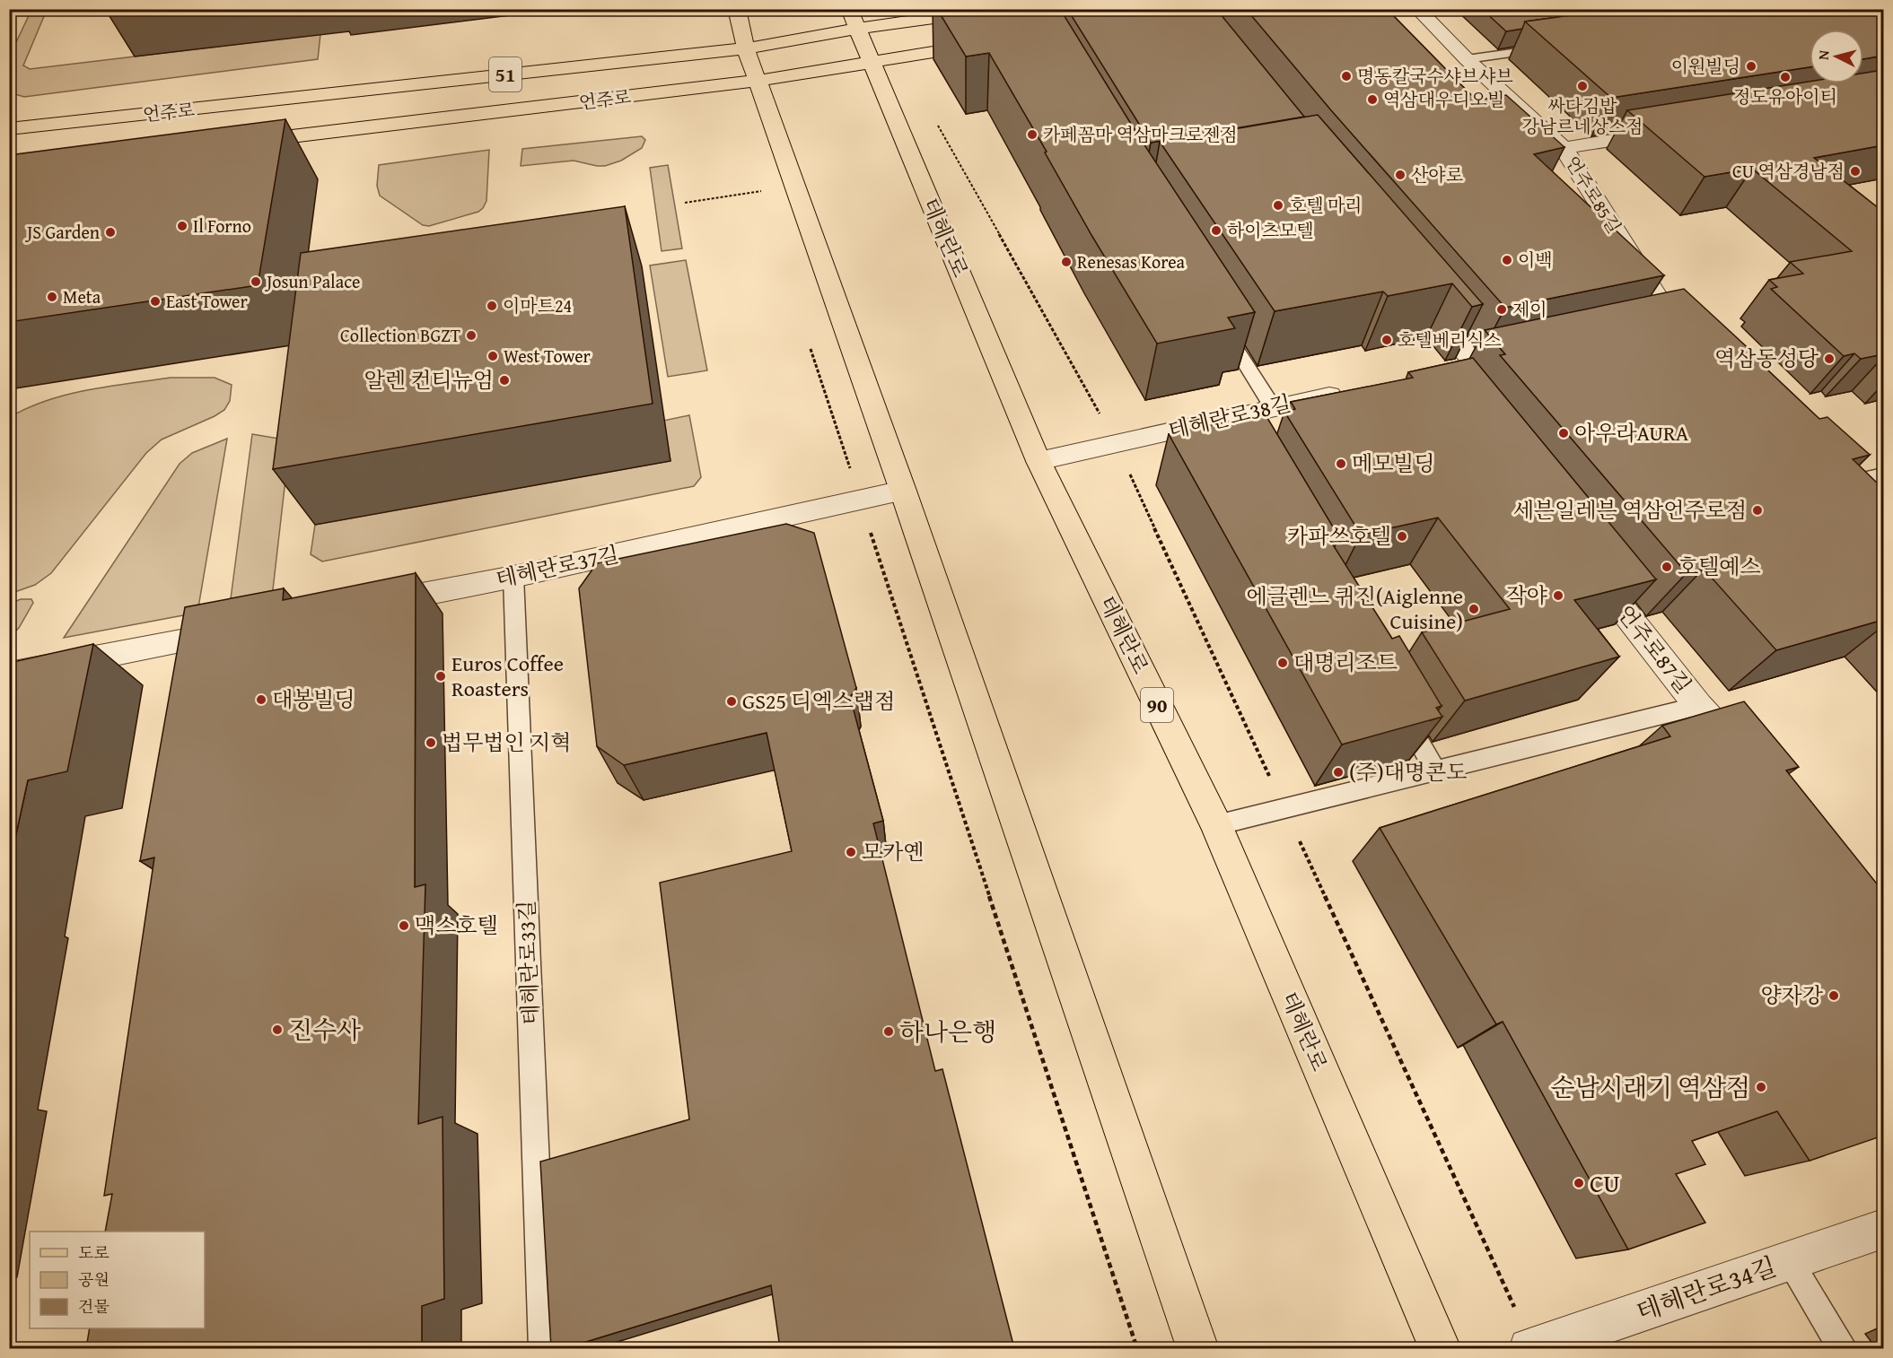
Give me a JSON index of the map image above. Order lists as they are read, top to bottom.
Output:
{
  "streets": {
    "main road": [
      "51",
      "언주로",
      "테헤란로",
      "90"
    ],
    "street": [
      "언주로85길",
      "테헤란로38길",
      "테헤란로37길",
      "언주로87길",
      "테헤란로34길"
    ],
    "lane": ["테헤란로33길"]
  },
  "crossings": [
    ["언주로", "테헤란로"],
    ["테헤란로", "테헤란로38길"],
    ["테헤란로37길", "테헤란로33길"]
  ],
  "places": [
    "이원빌딩",
    "명동칼국수샤브샤브",
    "정도유아이티",
    "싸다김밥 강남르네상스점",
    "역삼대우디오빌",
    "카페꼼마 역삼마크로젠점",
    "CU 역삼경남점",
    "산야로",
    "호텔 마리",
    "Il Forno",
    "하이츠모텔",
    "JS Garden",
    "이백",
    "Renesas Korea",
    "Josun Palace",
    "Meta",
    "East Tower",
    "이마트24",
    "제이",
    "Collection BGZT",
    "호텔베리식스",
    "West Tower",
    "역삼동성당",
    "알렌 컨티뉴엄",
    "아우라AURA",
    "메모빌딩",
    "세븐일레븐 역삼언주로점",
    "카파쓰호텔",
    "호텔예스",
    "작야",
    "에글렌느 퀴진(Aiglenne Cuisine)",
    "대명리조트",
    "Euros Coffee Roasters",
    "대봉빌딩",
    "GS25 디엑스랩점",
    "법무법인 지혁",
    "(주)대명콘도",
    "모카옌",
    "맥스호텔",
    "양자강",
    "진수사",
    "하나은행",
    "순남시래기 역삼점",
    "CU"
  ],
  "legend": ["도로", "공원", "건물"],
  "north": "left"
}
